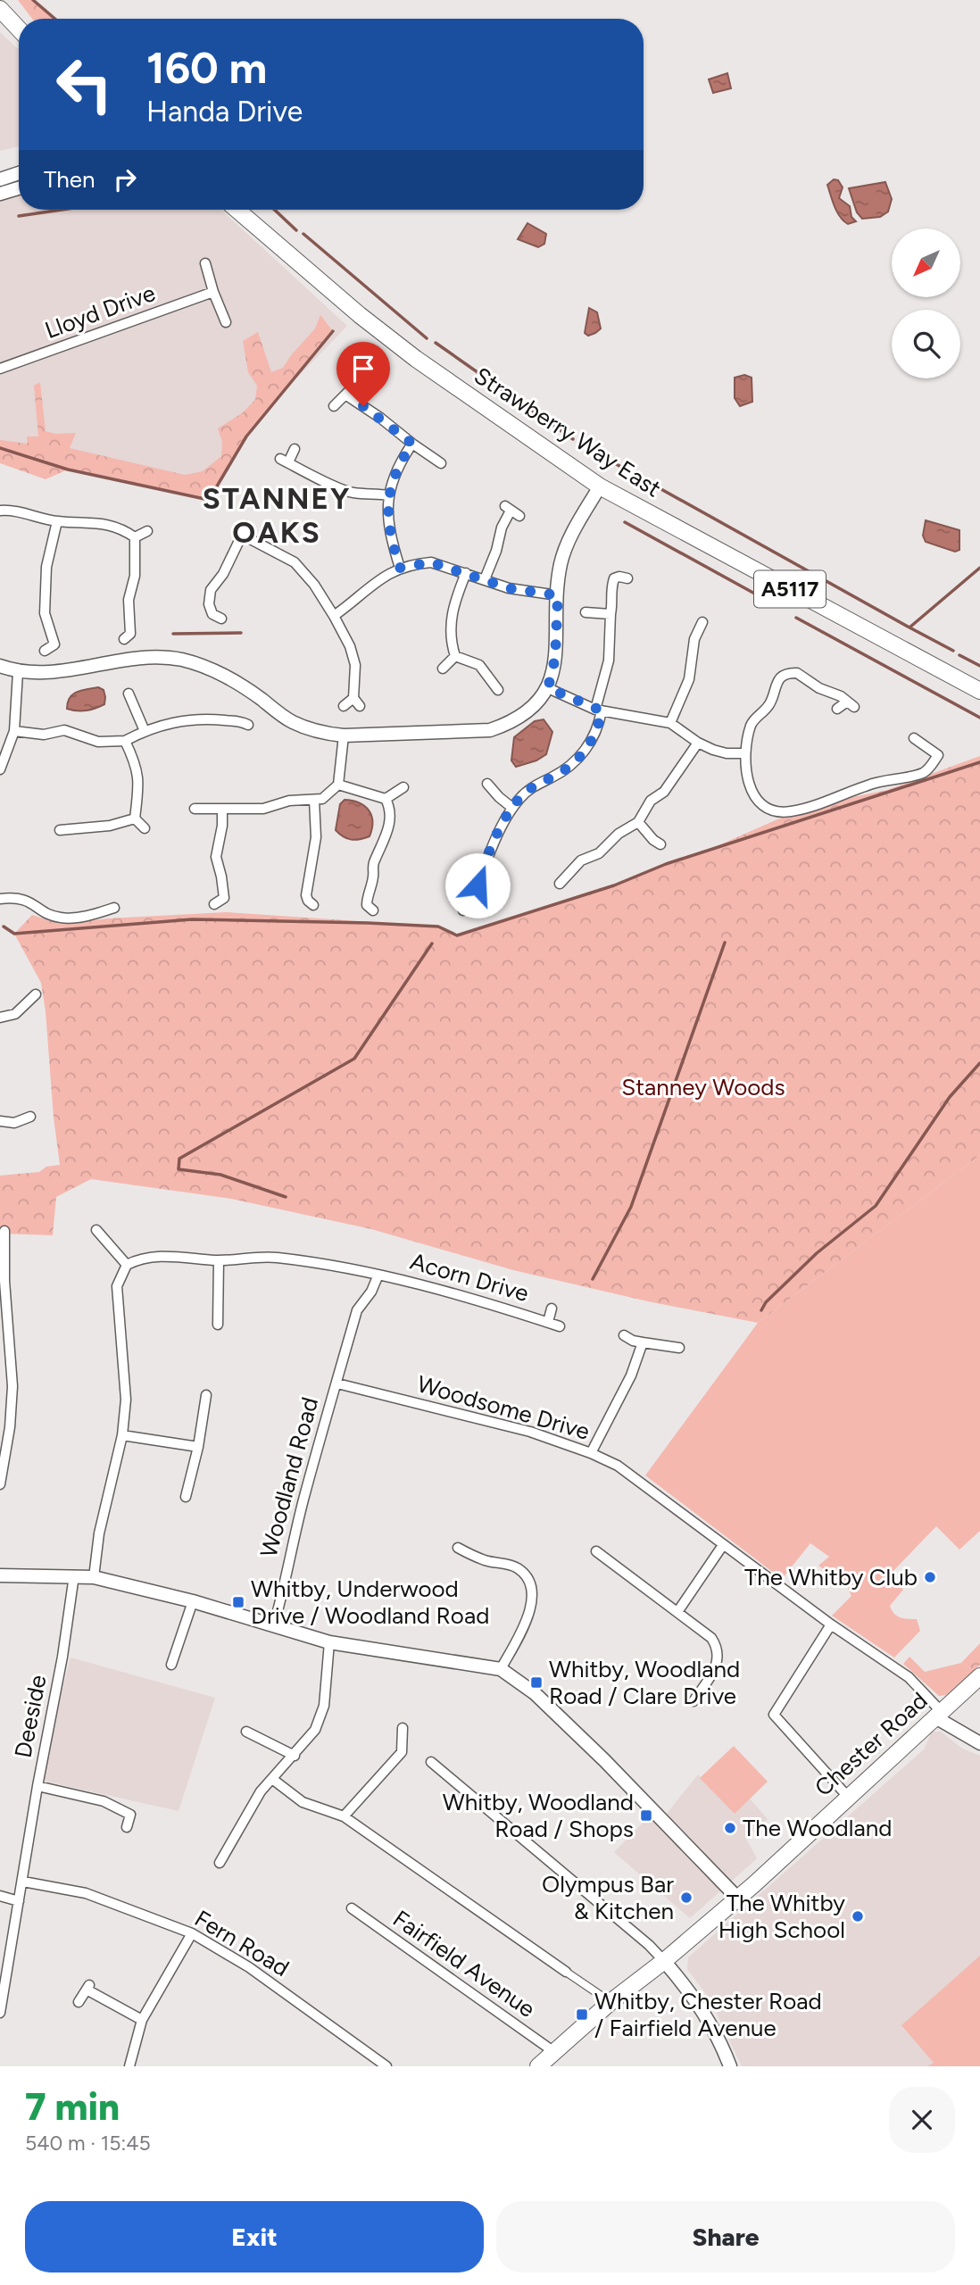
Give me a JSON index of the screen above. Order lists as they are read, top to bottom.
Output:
{
  "streets": {
    "main road": ["Strawberry Way East", "A5117", "Chester Road"],
    "street": [
      "Lloyd Drive",
      "Acorn Drive",
      "Woodsome Drive",
      "Woodland Road",
      "Deeside",
      "Fern Road",
      "Fairfield Avenue"
    ]
  },
  "crossings": [
    ["Acorn Drive", "Woodland Road"],
    ["Woodsome Drive", "Woodland Road"],
    ["Woodsome Drive", "Chester Road"],
    ["Deeside", "Fern Road"],
    ["Chester Road", "Fairfield Avenue"]
  ],
  "districts": ["STANNEY OAKS"],
  "parks": ["Stanney Woods"],
  "places": {
    "other": [
      "The Whitby Club",
      "The Woodland",
      "Olympus Bar & Kitchen",
      "The Whitby High School"
    ],
    "transit": [
      "Whitby, Underwood Drive / Woodland Road",
      "Whitby, Woodland Road / Clare Drive",
      "Whitby, Woodland Road / Shops",
      "Whitby, Chester Road / Fairfield Avenue"
    ]
  },
  "north": "bottom left",
  "page": {
    "turn": ["160 m", "Handa Drive"],
    "then": "Then",
    "heading": ["7 min", "540 m · 15:45"],
    "buttons": ["Exit", "Share"]
  }
}
